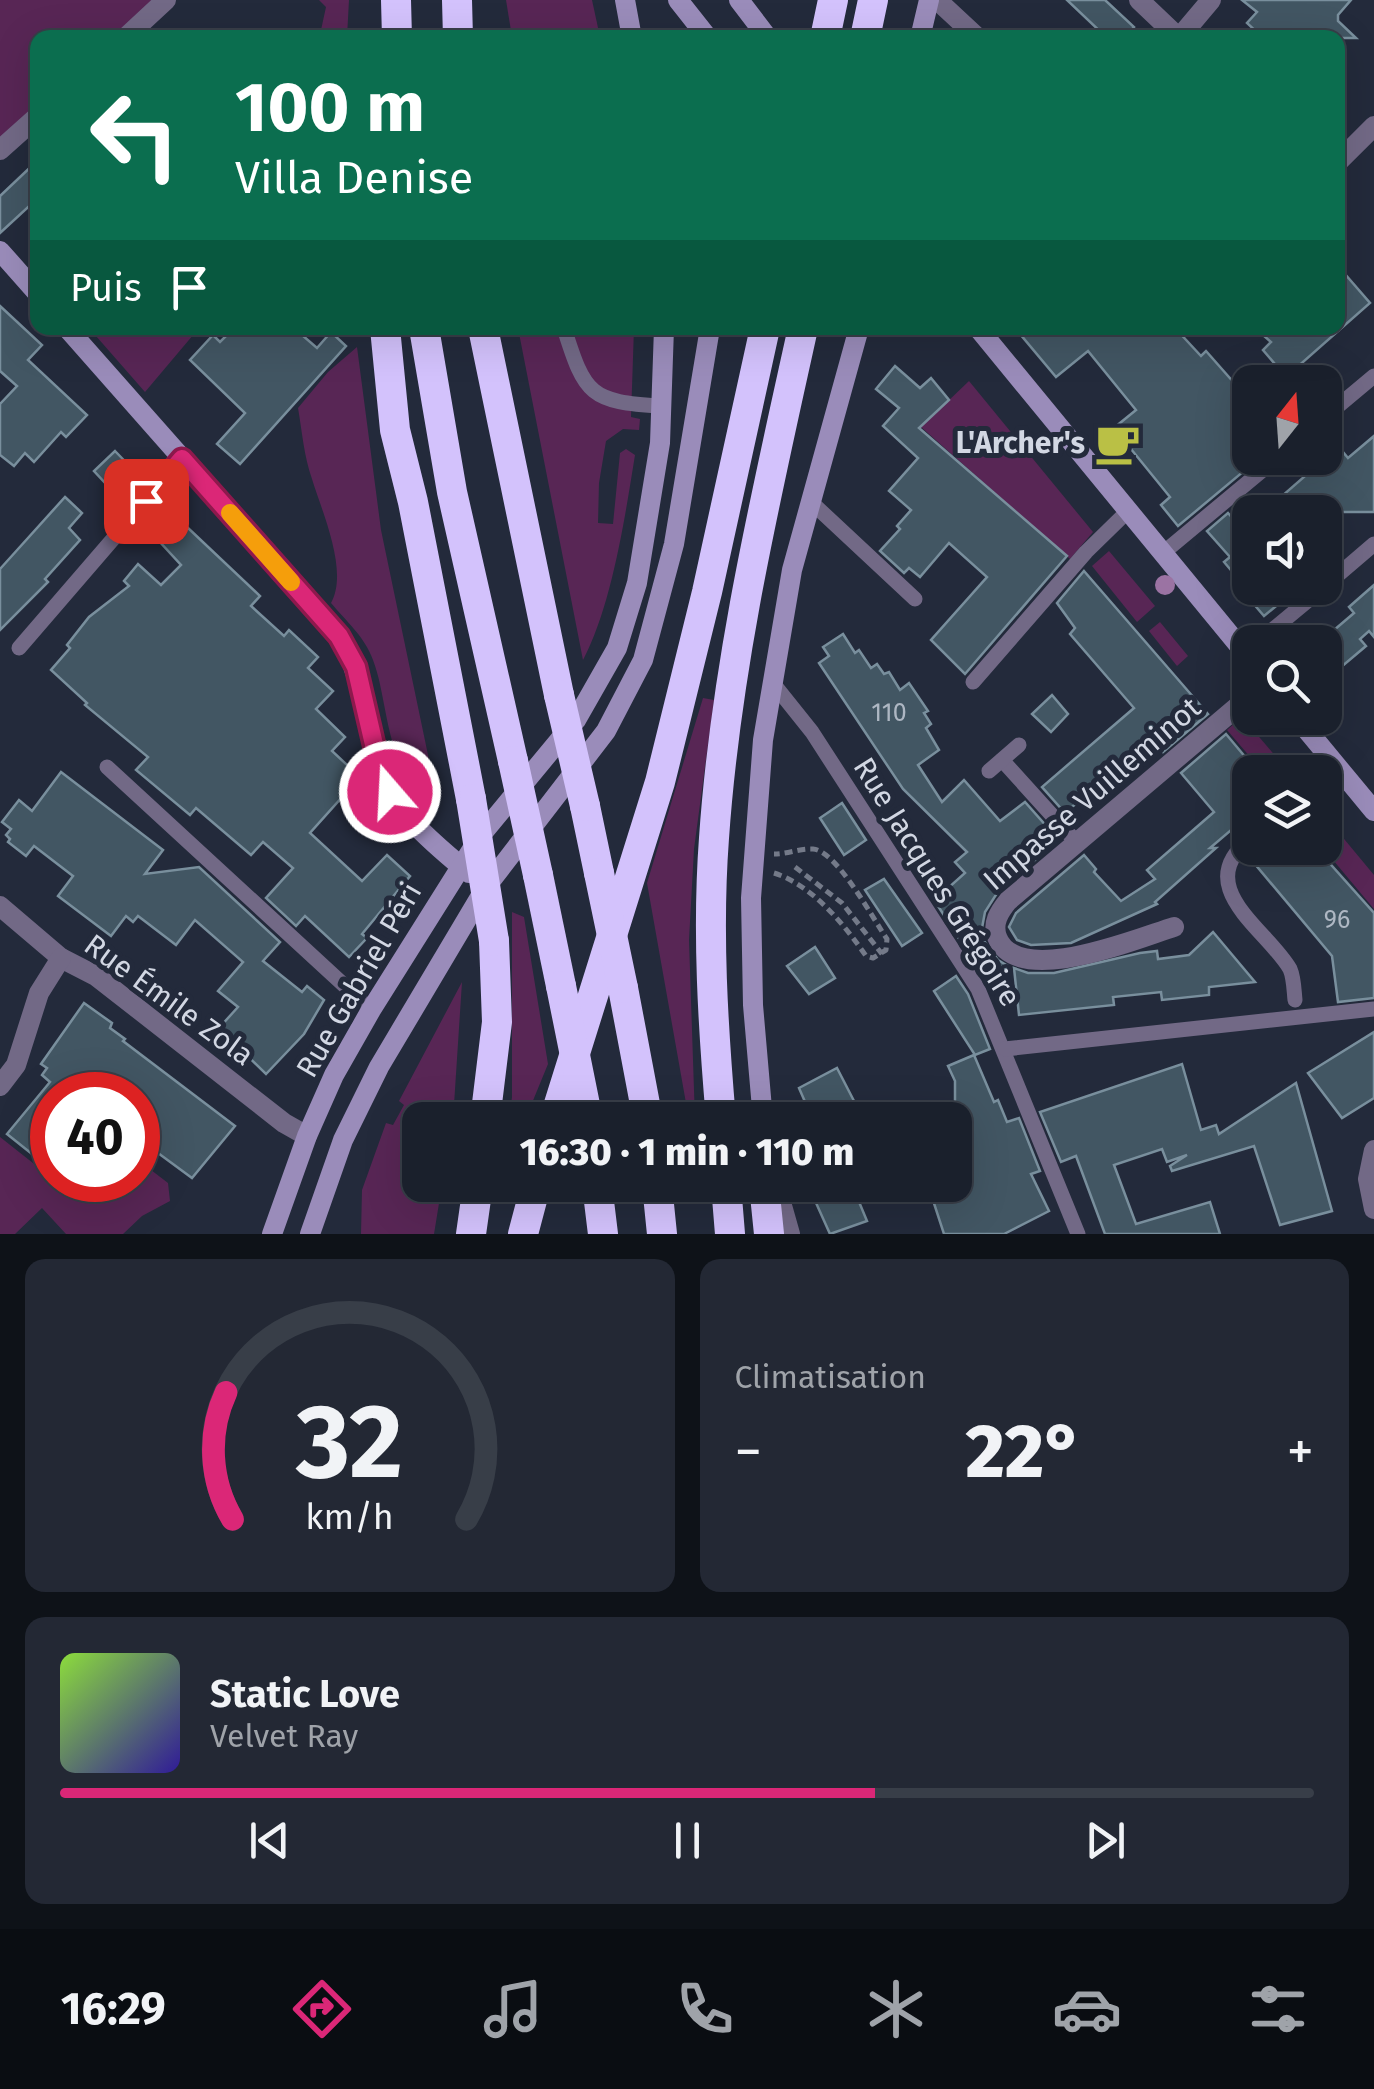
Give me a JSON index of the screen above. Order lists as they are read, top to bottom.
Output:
{
  "streets": {
    "main road": ["Rue Gabriel Péri"],
    "street": ["Impasse Vuilleminot", "Rue Émile Zola"],
    "lane": ["Rue Jacques Grégoire"]
  },
  "crossings": [
    ["Rue Gabriel Péri", "Rue Émile Zola"]
  ],
  "places": {
    "cafe": ["L'Archer's"]
  },
  "house_numbers": ["110", "96"],
  "north": "top",
  "page": {
    "turn": ["100 m", "Villa Denise"],
    "then": "Puis",
    "limit": "40",
    "trip": "16:30 · 1 min · 110 m",
    "tile": "Climatisation",
    "heat": ["−", "22°", "+"],
    "song": ["Static Love", "Velvet Ray"],
    "tabs": "16:29",
    "gauge": ["32", "km/h"]
  }
}
